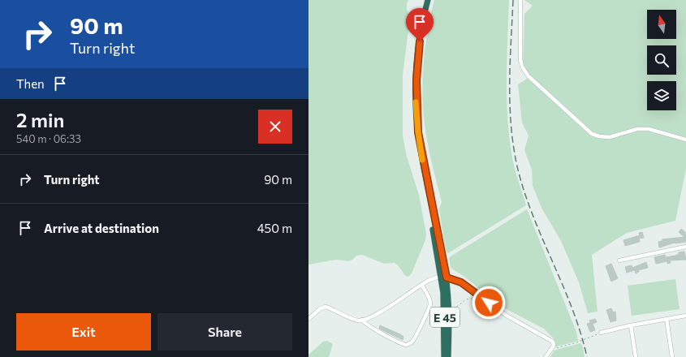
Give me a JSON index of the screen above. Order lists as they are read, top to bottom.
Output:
{
  "streets": {
    "highway": ["E 45"]
  },
  "north": "top",
  "page": {
    "turn": ["90 m", "Turn right"],
    "then": "Then",
    "heading": ["2 min", "540 m · 06:33"],
    "list": [
      {
        "name": "Turn right",
        "value": "90 m"
      },
      {
        "name": "Arrive at destination",
        "value": "450 m"
      }
    ],
    "buttons": ["Exit", "Share"]
  }
}
